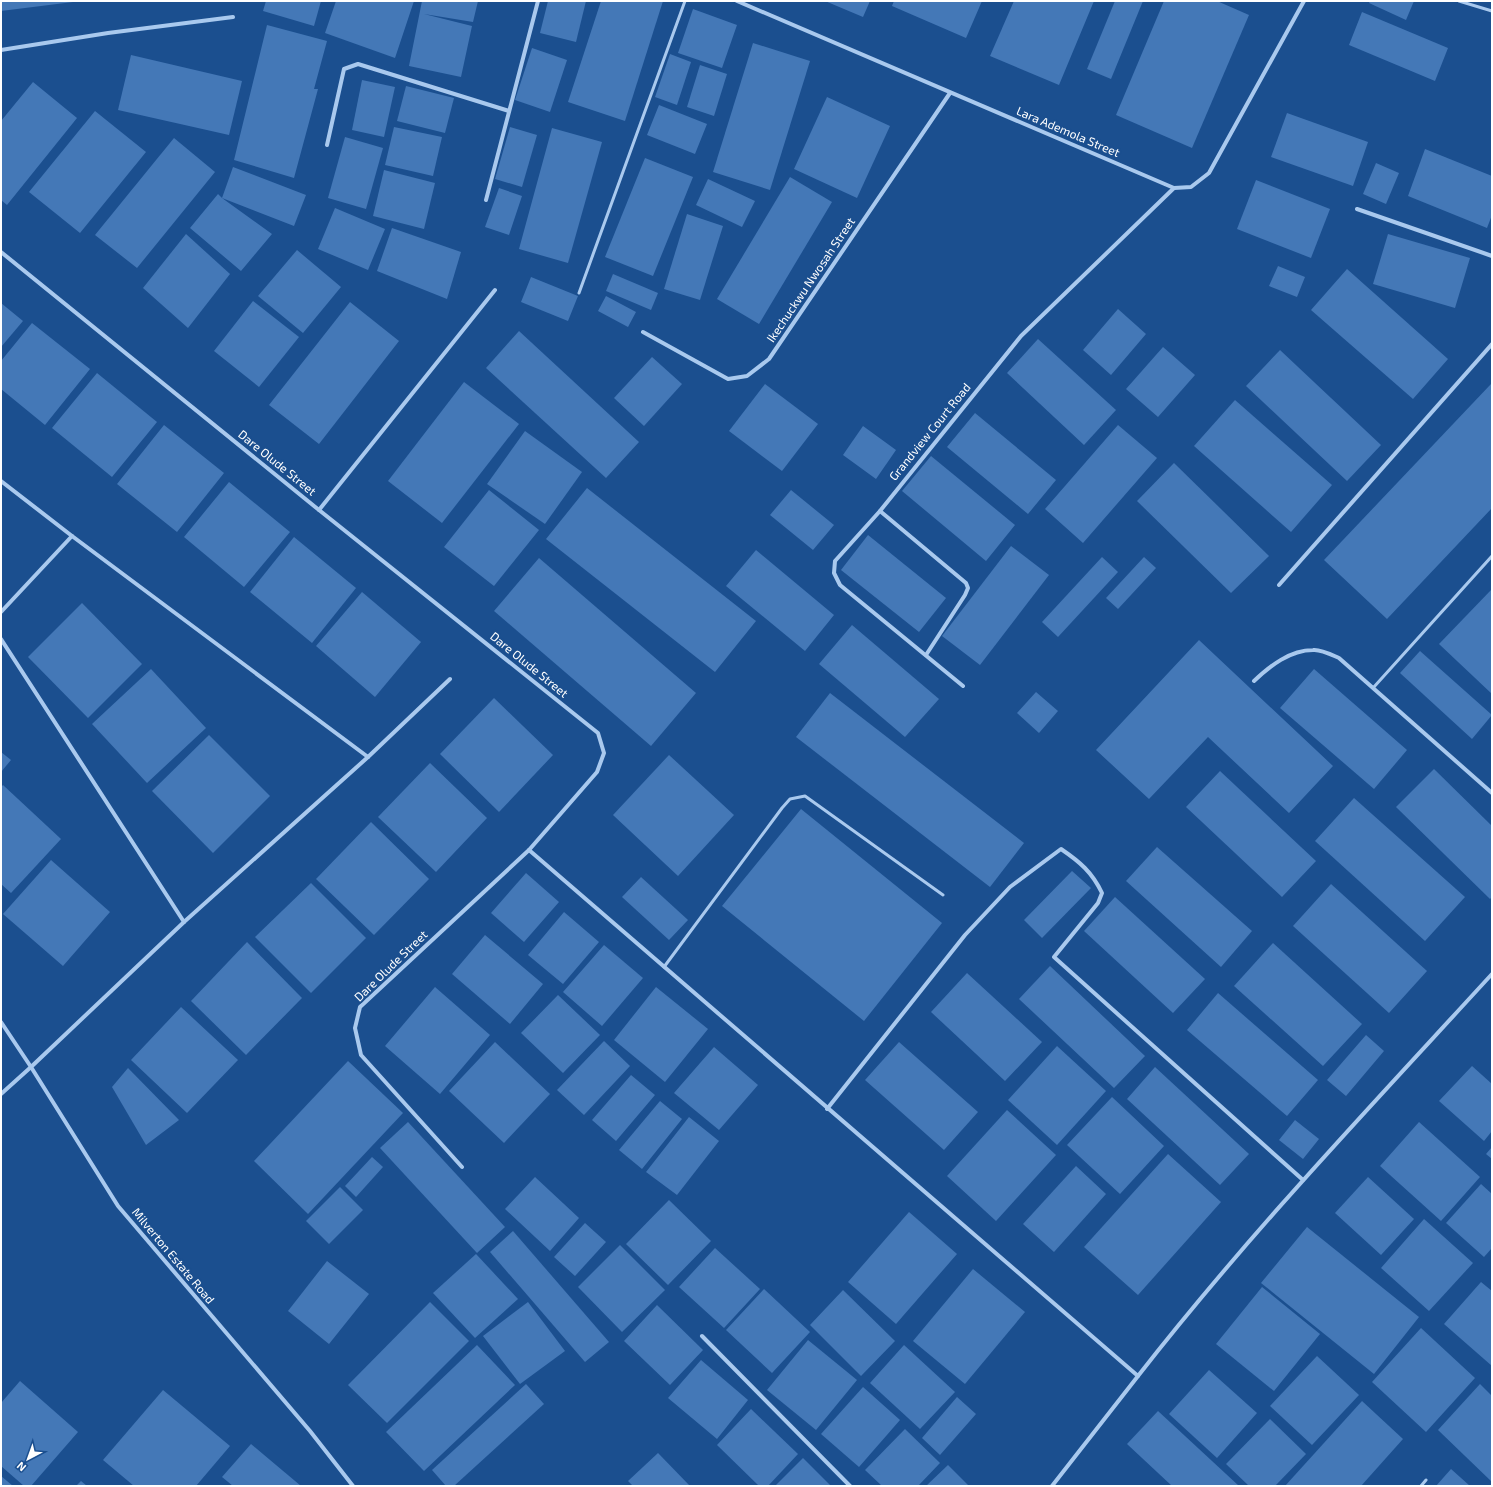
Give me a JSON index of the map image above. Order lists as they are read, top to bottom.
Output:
{
  "streets": {
    "street": [
      "Lara Ademola Street",
      "Ikechuckwu Nwosah Street",
      "Grandview Court Road",
      "Dare Olude Street",
      "Milverton Estate Road"
    ]
  },
  "crossings": [
    ["Lara Ademola Street", "Ikechuckwu Nwosah Street"],
    ["Lara Ademola Street", "Grandview Court Road"]
  ],
  "north": "bottom left"
}
